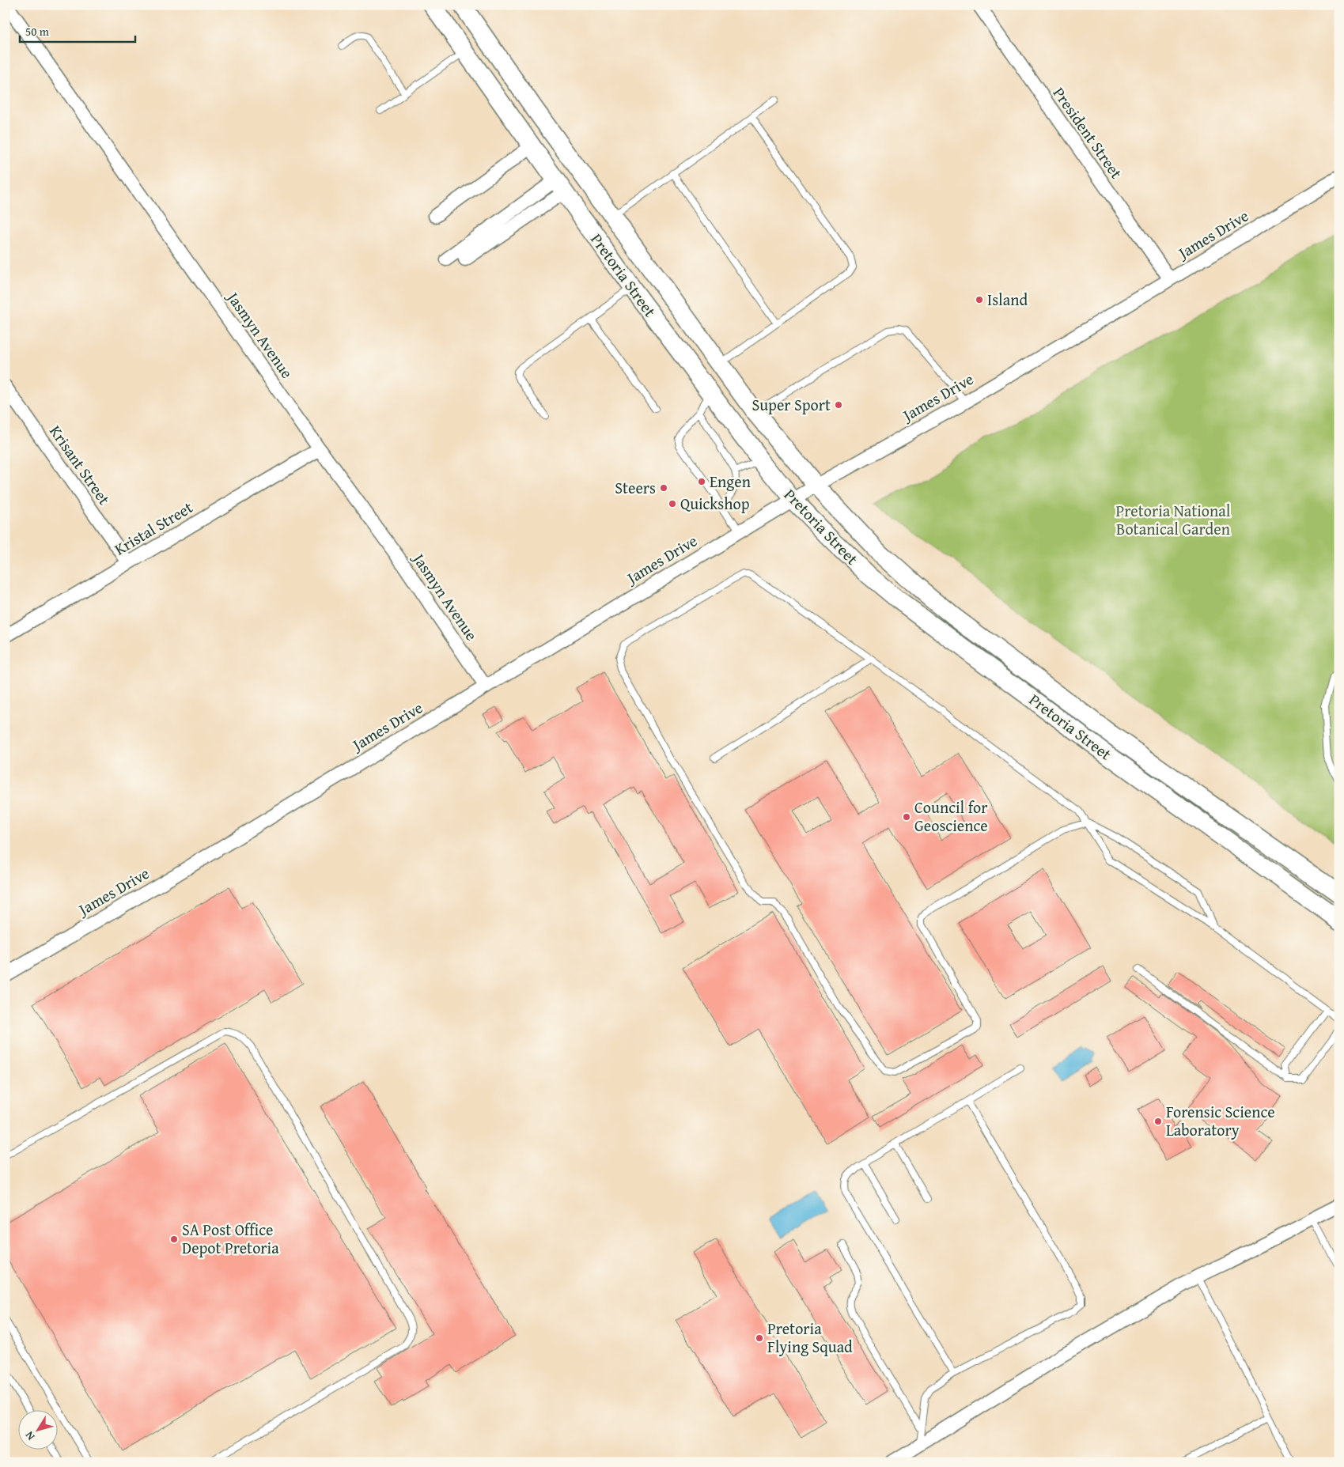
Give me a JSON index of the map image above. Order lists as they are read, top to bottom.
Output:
{
  "streets": {
    "main road": ["Pretoria Street"],
    "street": [
      "President Street",
      "James Drive",
      "Jasmyn Avenue",
      "Krisant Street",
      "Kristal Street"
    ]
  },
  "crossings": [
    ["President Street", "James Drive"],
    ["James Drive", "Pretoria Street"],
    ["James Drive", "Jasmyn Avenue"],
    ["Jasmyn Avenue", "Kristal Street"],
    ["Krisant Street", "Kristal Street"]
  ],
  "parks": ["Pretoria National Botanical Garden"],
  "places": [
    "Island",
    "Super Sport",
    "Engen",
    "Steers",
    "Quickshop",
    "Council for Geoscience",
    "Forensic Science Laboratory",
    "SA Post Office Depot Pretoria",
    "Pretoria Flying Squad"
  ],
  "scale_bar": "50 m",
  "north": "bottom left"
}
